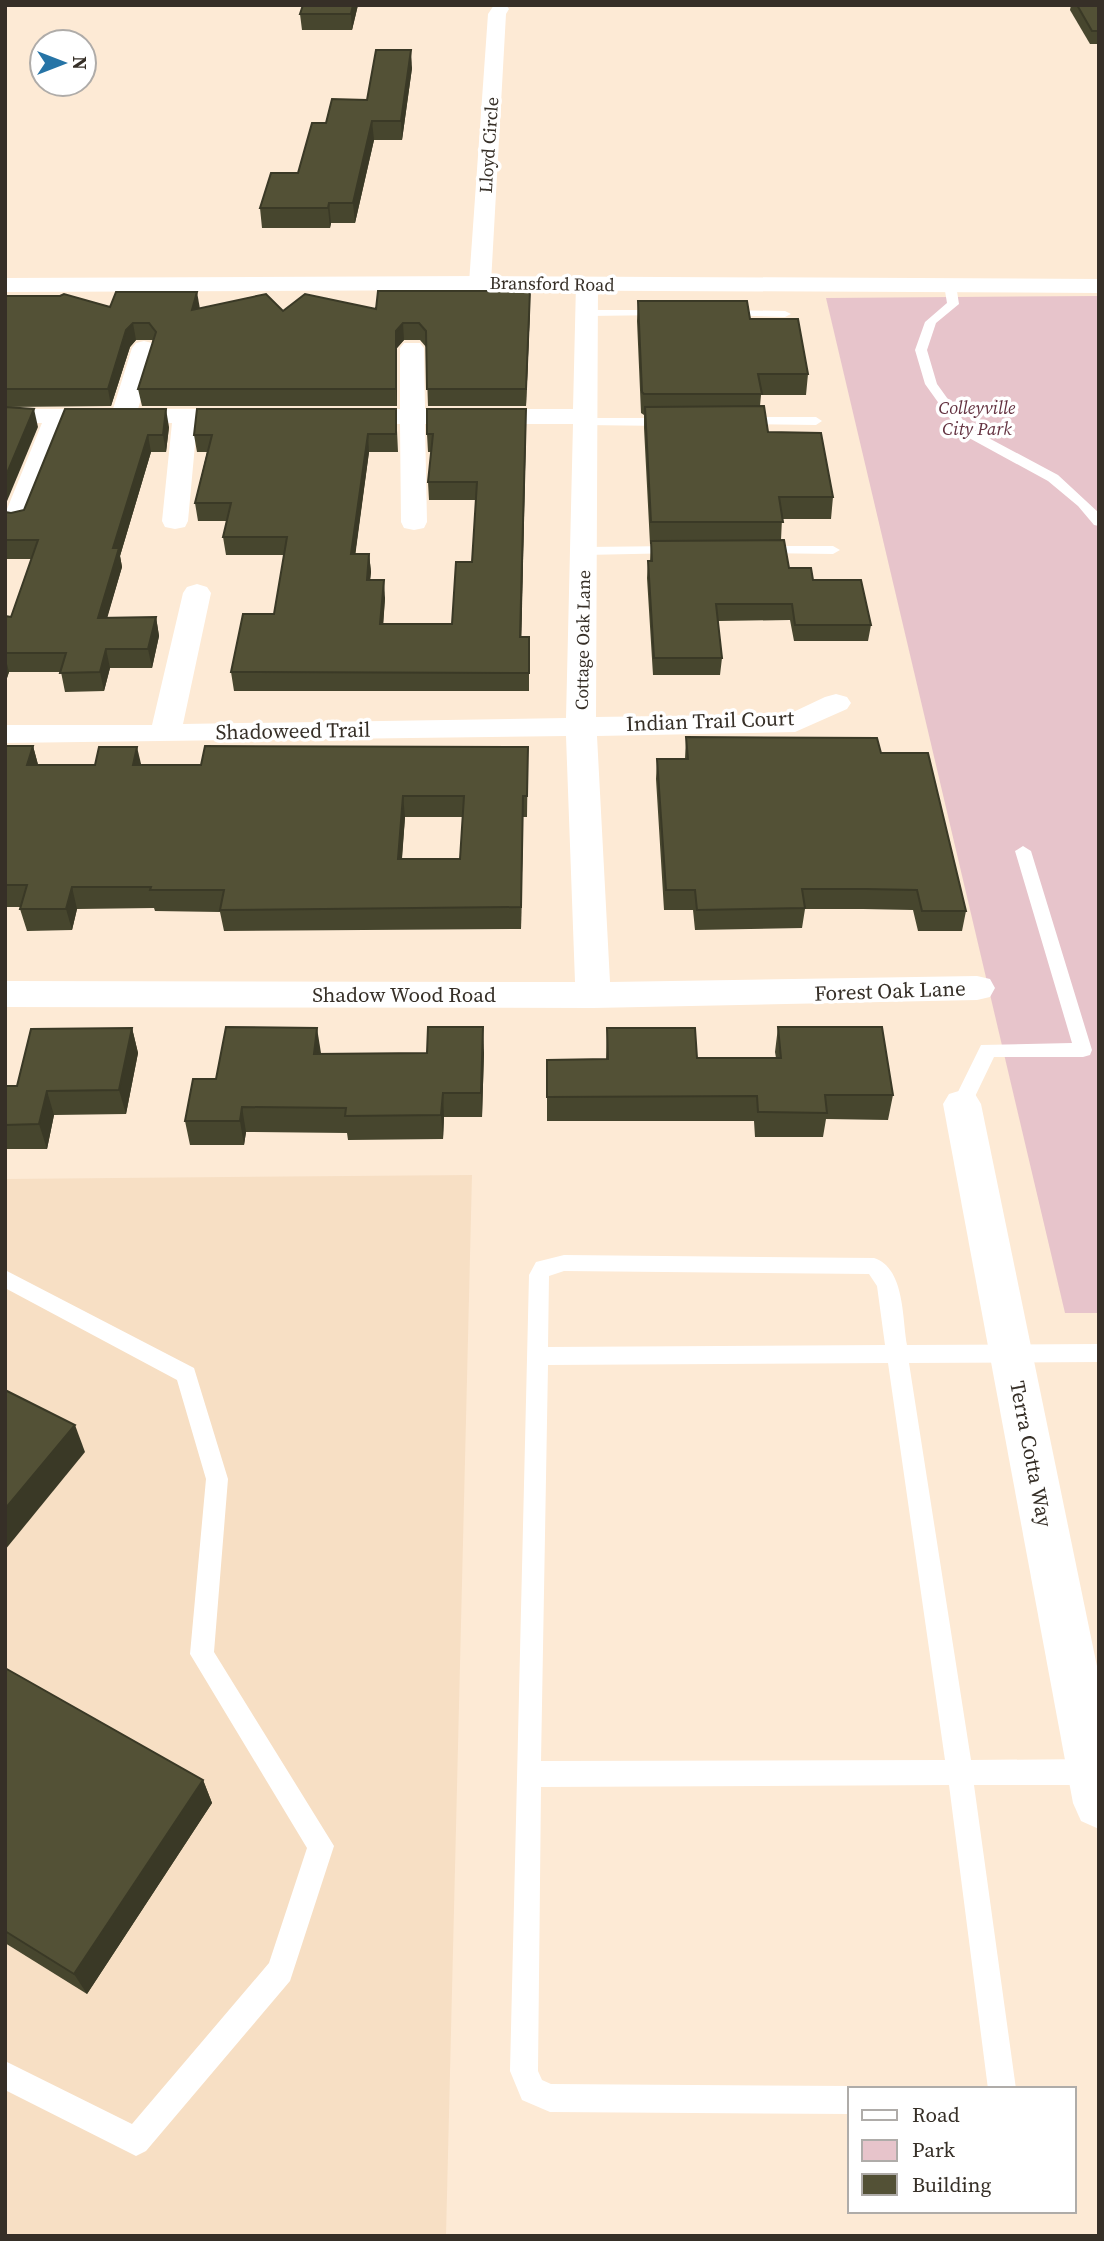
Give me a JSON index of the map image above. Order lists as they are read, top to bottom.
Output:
{
  "streets": {
    "street": [
      "Lloyd Circle",
      "Bransford Road",
      "Cottage Oak Lane",
      "Indian Trail Court",
      "Shadoweed Trail",
      "Forest Oak Lane",
      "Shadow Wood Road",
      "Terra Cotta Way"
    ]
  },
  "crossings": [
    ["Lloyd Circle", "Bransford Road"],
    ["Bransford Road", "Cottage Oak Lane"],
    ["Cottage Oak Lane", "Indian Trail Court"],
    ["Cottage Oak Lane", "Shadoweed Trail"],
    ["Cottage Oak Lane", "Shadow Wood Road"],
    ["Indian Trail Court", "Shadoweed Trail"],
    ["Forest Oak Lane", "Shadow Wood Road"]
  ],
  "parks": ["Colleyville City Park"],
  "legend": ["Road", "Park", "Building"],
  "north": "right"
}
